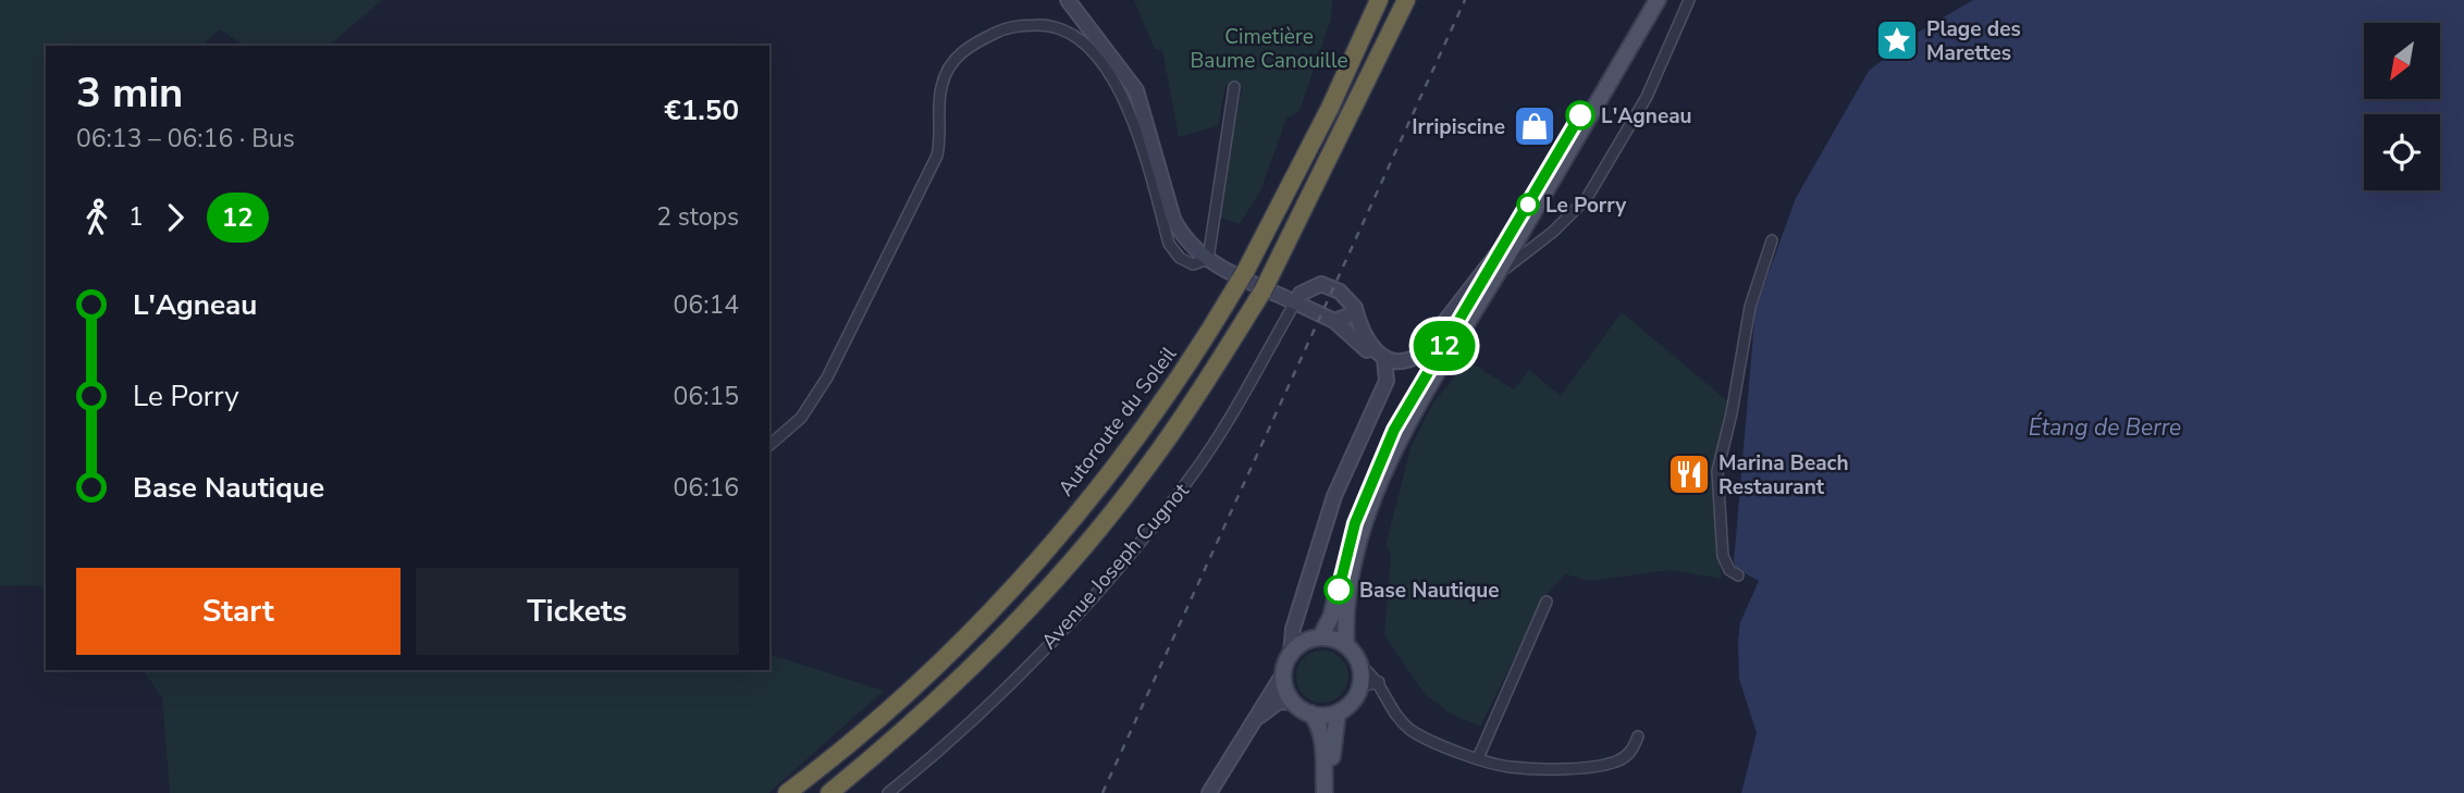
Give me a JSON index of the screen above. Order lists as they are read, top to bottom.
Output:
{
  "streets": {
    "highway": ["Autoroute du Soleil"],
    "street": ["Avenue Joseph Cugnot"]
  },
  "water": ["Étang de Berre"],
  "parks": ["Cimetière Baume Canouille"],
  "places": {
    "place": ["Plage des Marettes"],
    "other": ["L'Agneau", "Le Porry", "Base Nautique"],
    "shop": ["Irripiscine"],
    "restaurant": ["Marina Beach Restaurant"]
  },
  "lines": ["bus line 12"],
  "north": "bottom left",
  "page": {
    "on_map": "12",
    "heading": ["3 min", "06:13 – 06:16 · Bus", "€1.50"],
    "legs": ["1", "12", "2 stops"],
    "list": [
      {
        "name": "L'Agneau",
        "value": "06:14"
      },
      {
        "name": "Le Porry",
        "value": "06:15"
      },
      {
        "name": "Base Nautique",
        "value": "06:16"
      }
    ],
    "buttons": ["Start", "Tickets"]
  }
}
